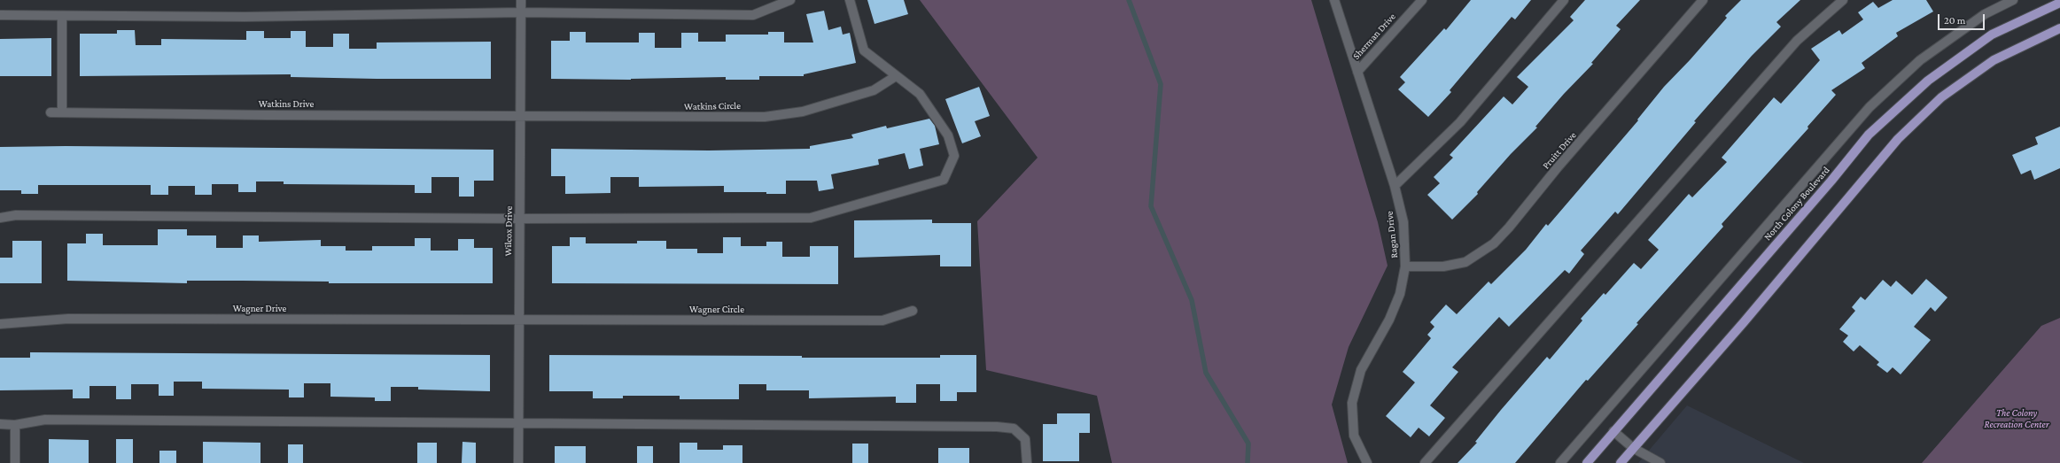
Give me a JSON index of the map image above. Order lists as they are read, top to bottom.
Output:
{
  "streets": {
    "main road": ["North Colony Boulevard"],
    "street": [
      "Sherman Drive",
      "Watkins Drive",
      "Watkins Circle",
      "Pruitt Drive",
      "Wilcox Drive",
      "Ragan Drive",
      "Wagner Drive",
      "Wagner Circle"
    ]
  },
  "crossings": [
    ["Sherman Drive", "Ragan Drive"],
    ["Watkins Drive", "Watkins Circle"],
    ["Watkins Drive", "Wilcox Drive"],
    ["Watkins Circle", "Wilcox Drive"],
    ["Pruitt Drive", "Ragan Drive"],
    ["Wilcox Drive", "Wagner Drive"],
    ["Wilcox Drive", "Wagner Circle"],
    ["Wagner Drive", "Wagner Circle"]
  ],
  "parks": ["The Colony Recreation Center"],
  "scale_bar": "20 m"
}
